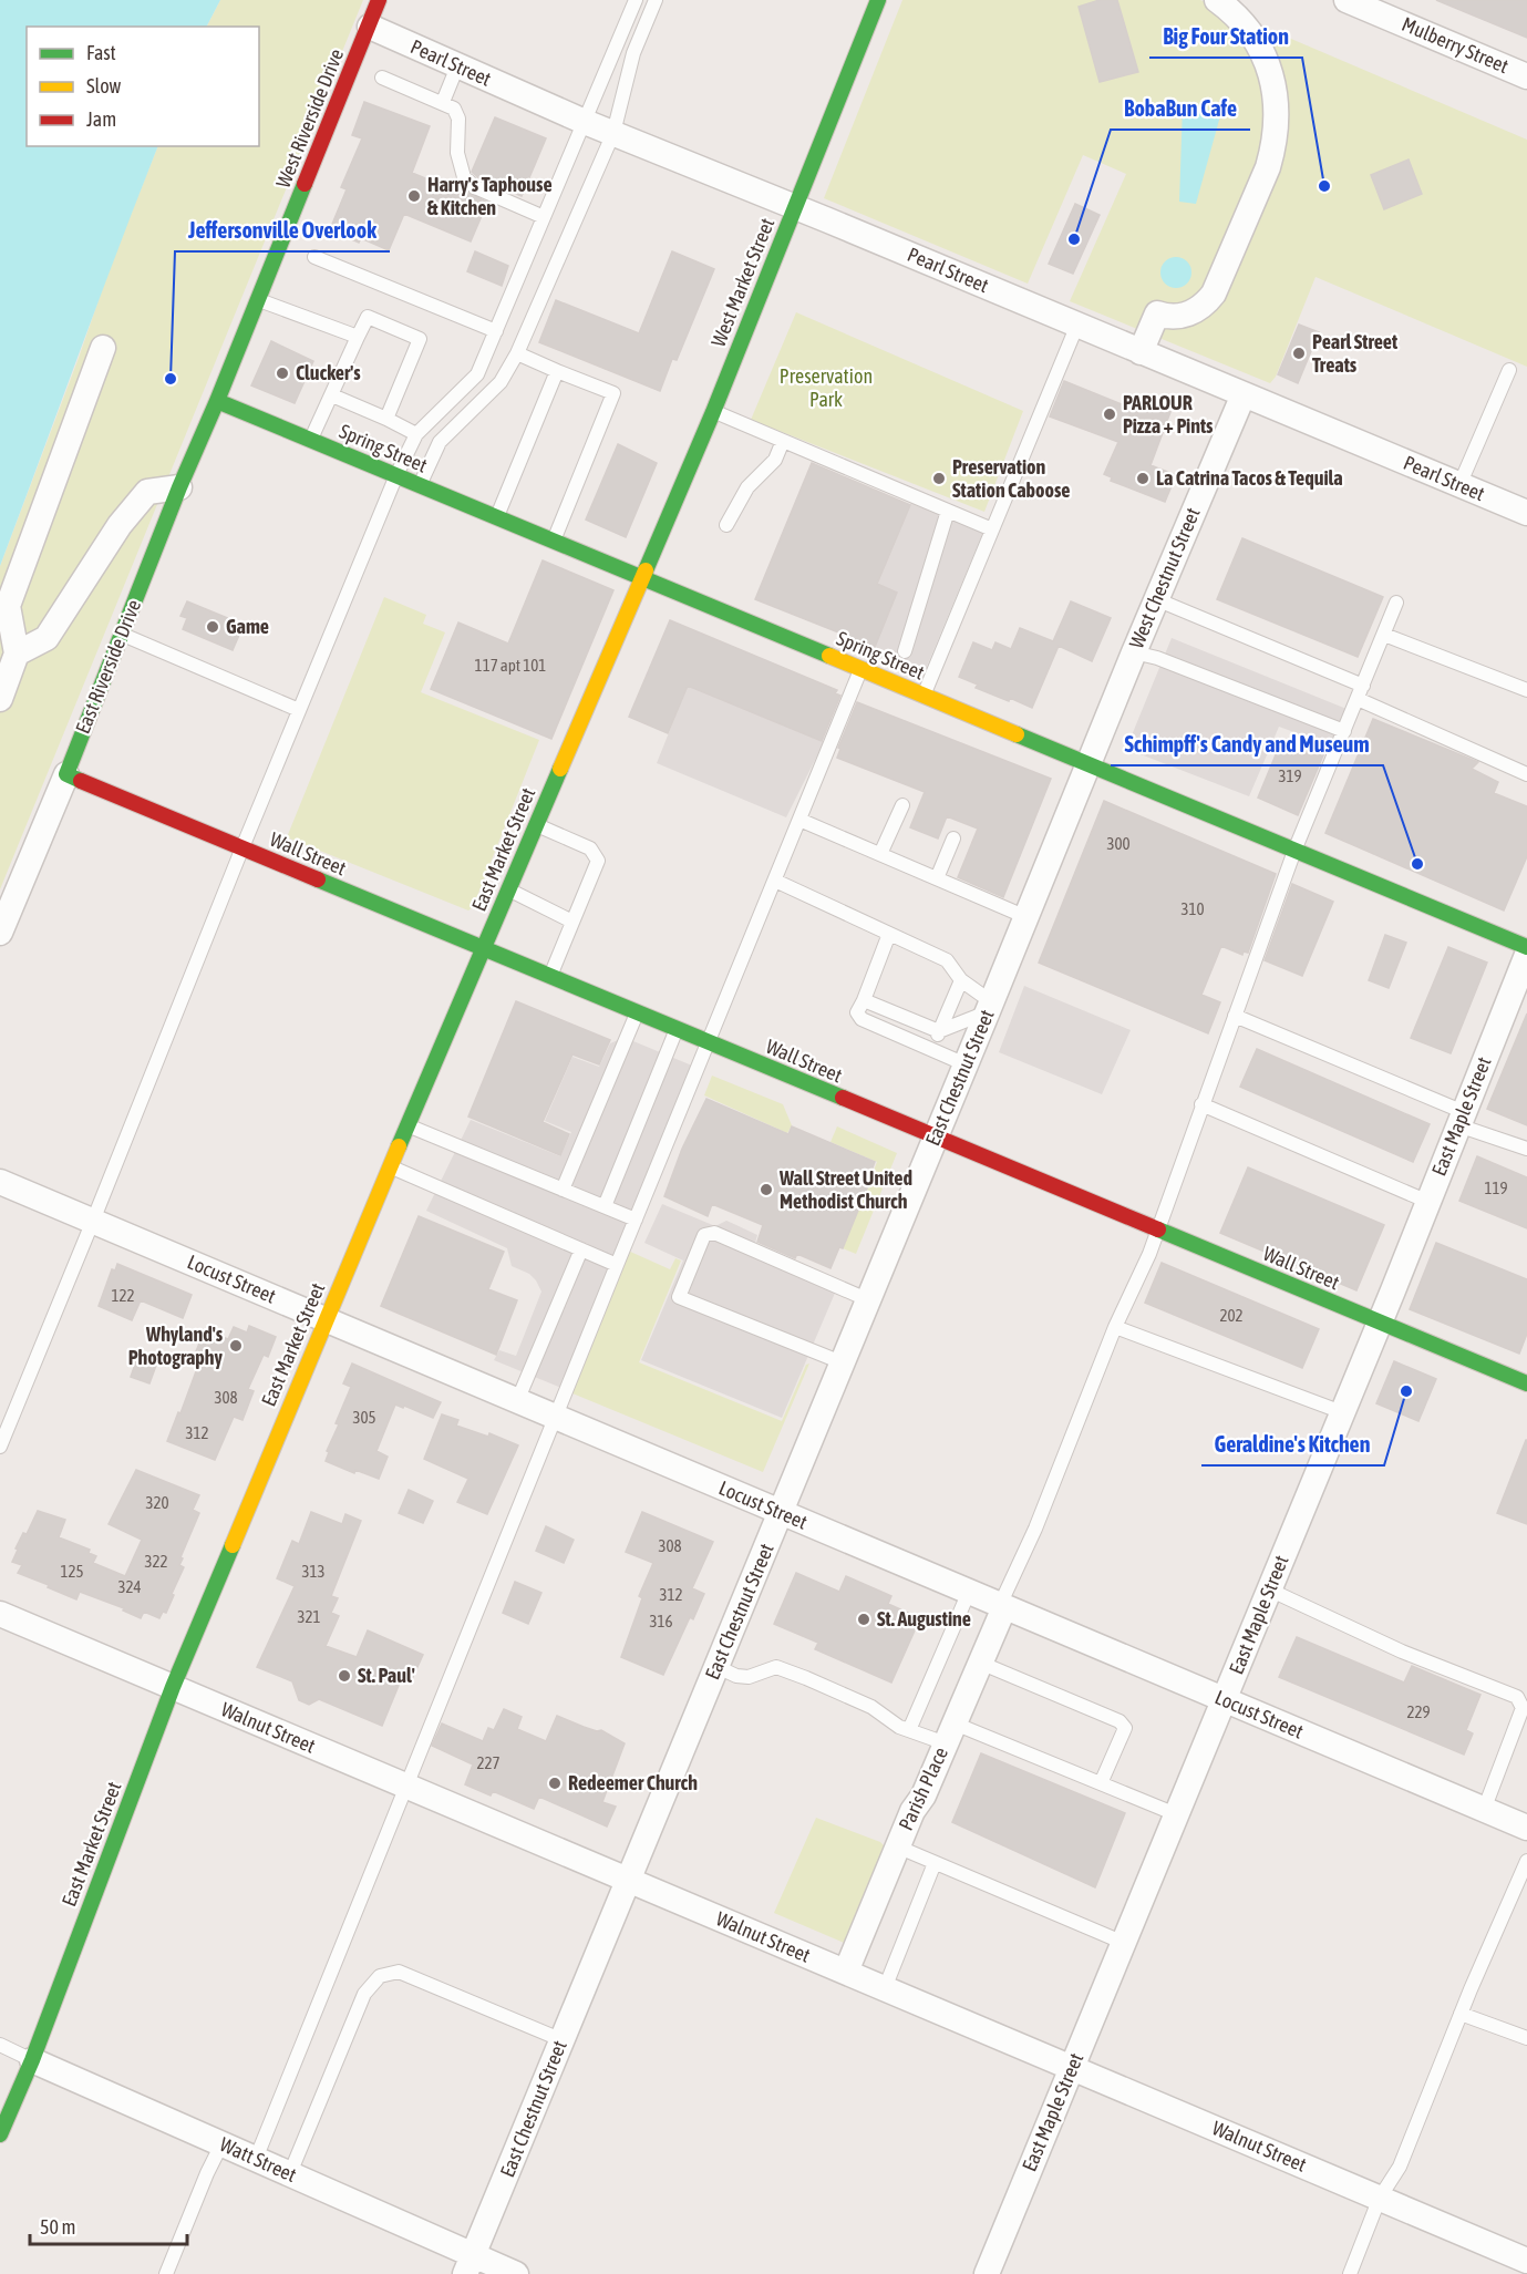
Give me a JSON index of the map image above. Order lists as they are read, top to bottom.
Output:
{
  "streets": {
    "street": [
      "Mulberry Street",
      "Pearl Street",
      "West Riverside Drive",
      "West Market Street",
      "Spring Street",
      "West Chestnut Street",
      "East Riverside Drive",
      "East Market Street",
      "Wall Street",
      "East Chestnut Street",
      "East Maple Street",
      "Locust Street",
      "Walnut Street",
      "Parish Place",
      "Watt Street"
    ]
  },
  "crossings": [
    ["Pearl Street", "West Riverside Drive"],
    ["Pearl Street", "West Market Street"],
    ["Pearl Street", "West Chestnut Street"],
    ["West Riverside Drive", "Spring Street"],
    ["West Riverside Drive", "East Riverside Drive"],
    ["West Market Street", "Spring Street"],
    ["West Market Street", "East Market Street"],
    ["Spring Street", "West Chestnut Street"],
    ["Spring Street", "East Riverside Drive"],
    ["Spring Street", "East Market Street"],
    ["Spring Street", "East Chestnut Street"],
    ["West Chestnut Street", "East Chestnut Street"],
    ["East Riverside Drive", "Wall Street"],
    ["East Market Street", "Wall Street"],
    ["East Market Street", "Locust Street"],
    ["East Market Street", "Walnut Street"],
    ["East Market Street", "Watt Street"],
    ["Wall Street", "East Chestnut Street"],
    ["Wall Street", "East Maple Street"],
    ["East Chestnut Street", "Locust Street"],
    ["East Chestnut Street", "Walnut Street"],
    ["East Chestnut Street", "Watt Street"],
    ["East Maple Street", "Locust Street"],
    ["East Maple Street", "Walnut Street"],
    ["Locust Street", "Parish Place"],
    ["Walnut Street", "Parish Place"]
  ],
  "parks": ["Preservation Park"],
  "places": [
    "Big Four Station",
    "Harry's Taphouse & Kitchen",
    "BobaBun Cafe",
    "Pearl Street Treats",
    "Clucker's",
    "Jeffersonville Overlook",
    "PARLOUR Pizza + Pints",
    "Preservation Station Caboose",
    "La Catrina Tacos & Tequila",
    "Game",
    "Schimpff's Candy and Museum",
    "Wall Street United Methodist Church",
    "Whyland's Photography",
    "Geraldine's Kitchen",
    "St. Augustine",
    "St. Paul'",
    "Redeemer Church"
  ],
  "house_numbers": [
    "117 apt 101",
    "319",
    "300",
    "310",
    "119",
    "122",
    "202",
    "308",
    "305",
    "312",
    "320",
    "308",
    "322",
    "125",
    "313",
    "324",
    "312",
    "321",
    "316",
    "229",
    "227"
  ],
  "legend": ["Fast", "Slow", "Jam"],
  "scale_bar": "50 m"
}
